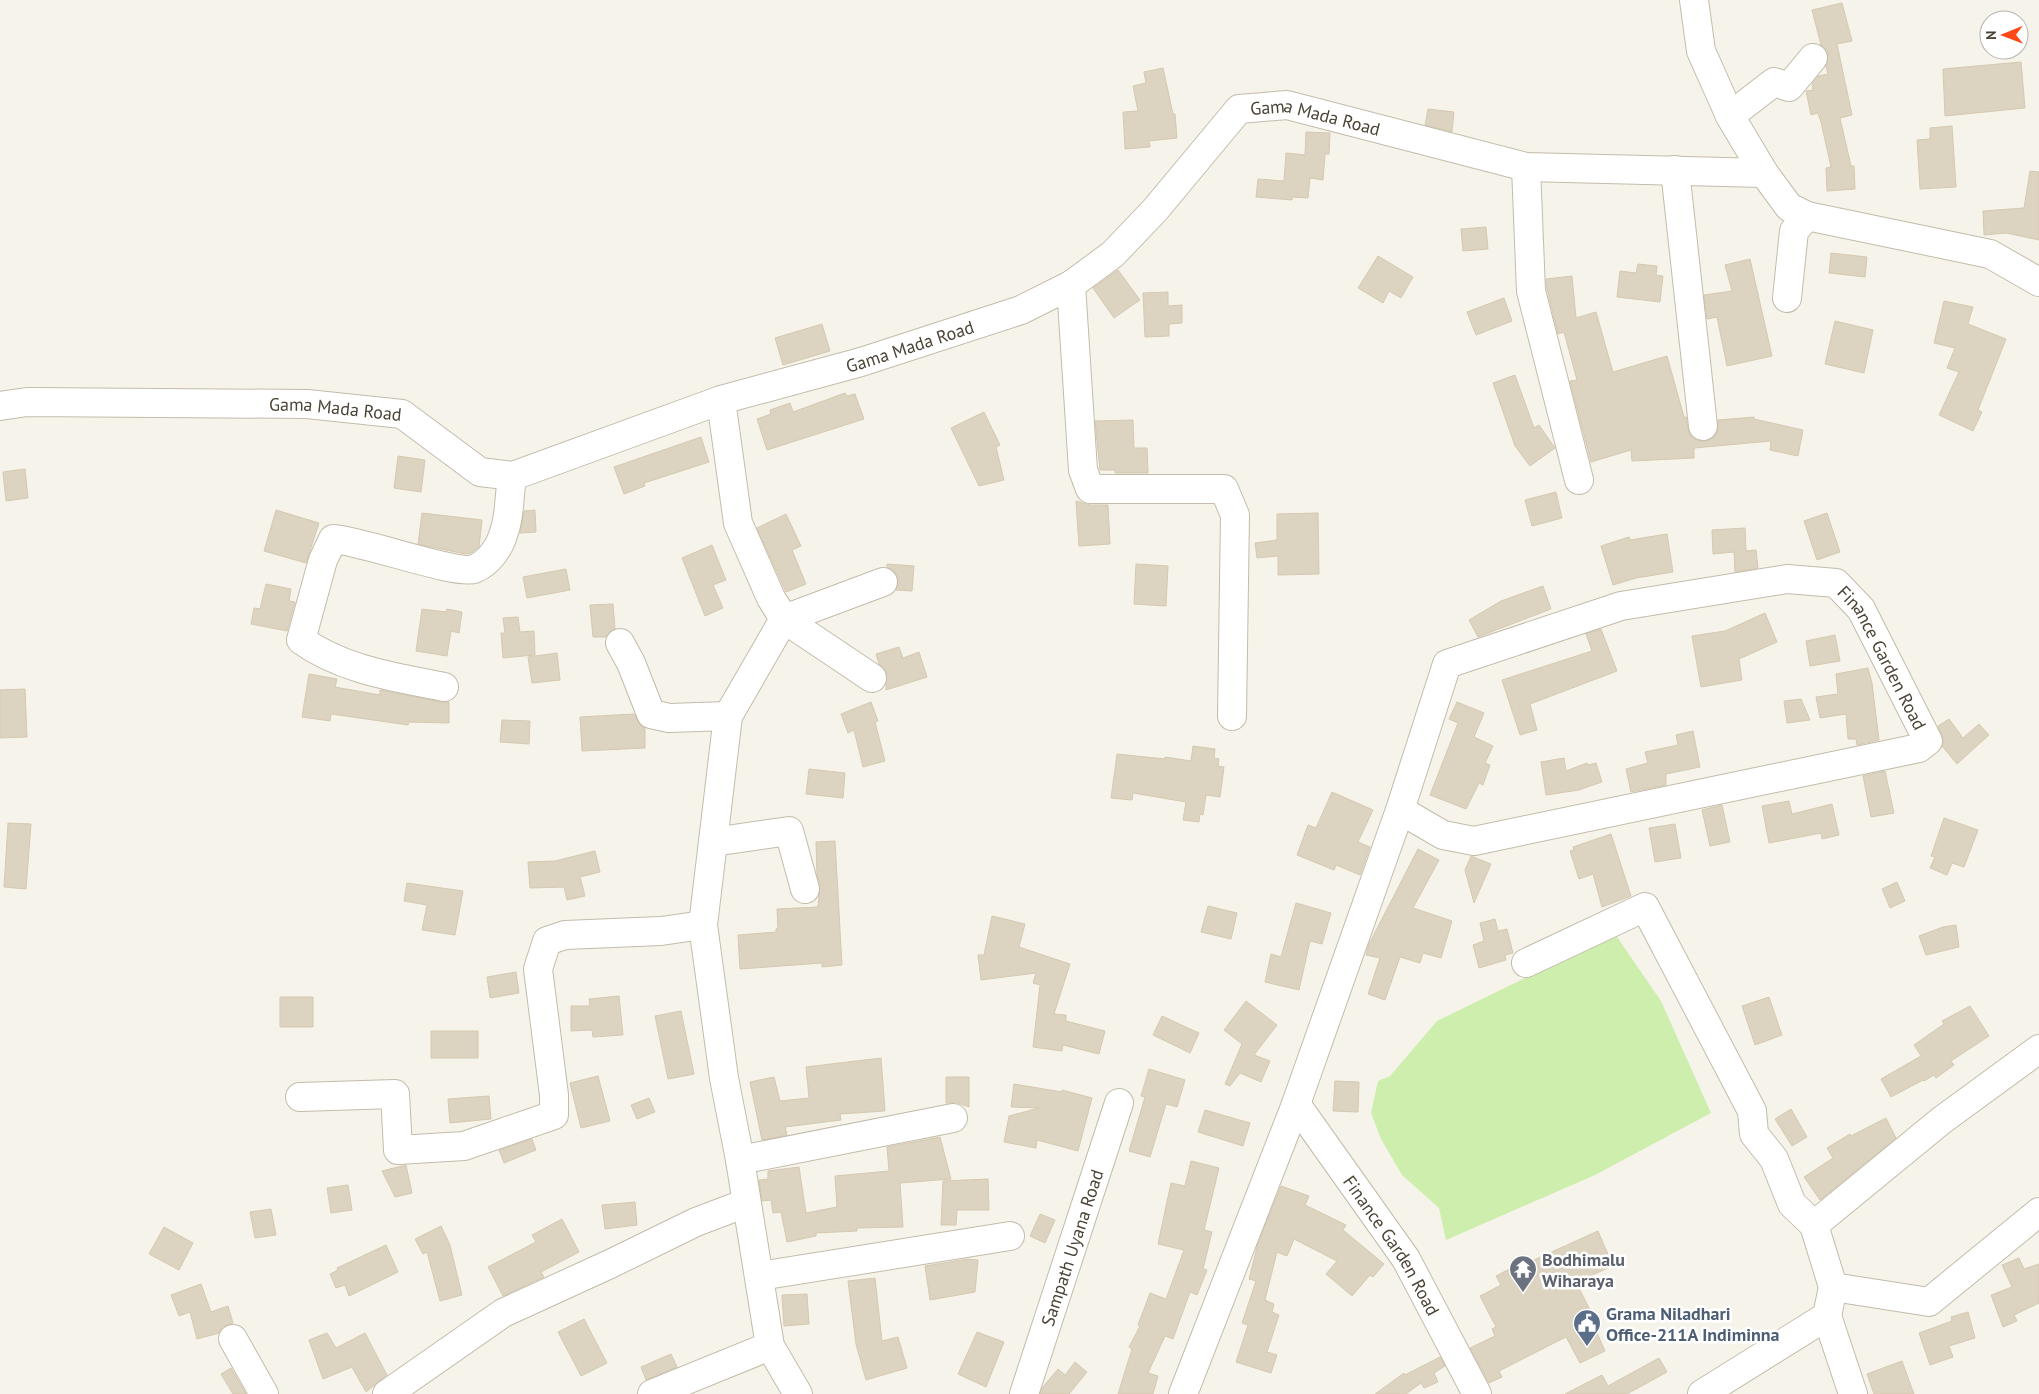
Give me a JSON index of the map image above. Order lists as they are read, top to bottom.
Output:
{
  "streets": {
    "street": ["Gama Mada Road", "Finance Garden Road", "Sampath Uyana Road"]
  },
  "places": {
    "temple": ["Bodhimalu Wiharaya"],
    "public building": ["Grama Niladhari Office-211A Indiminna"]
  },
  "north": "left"
}
